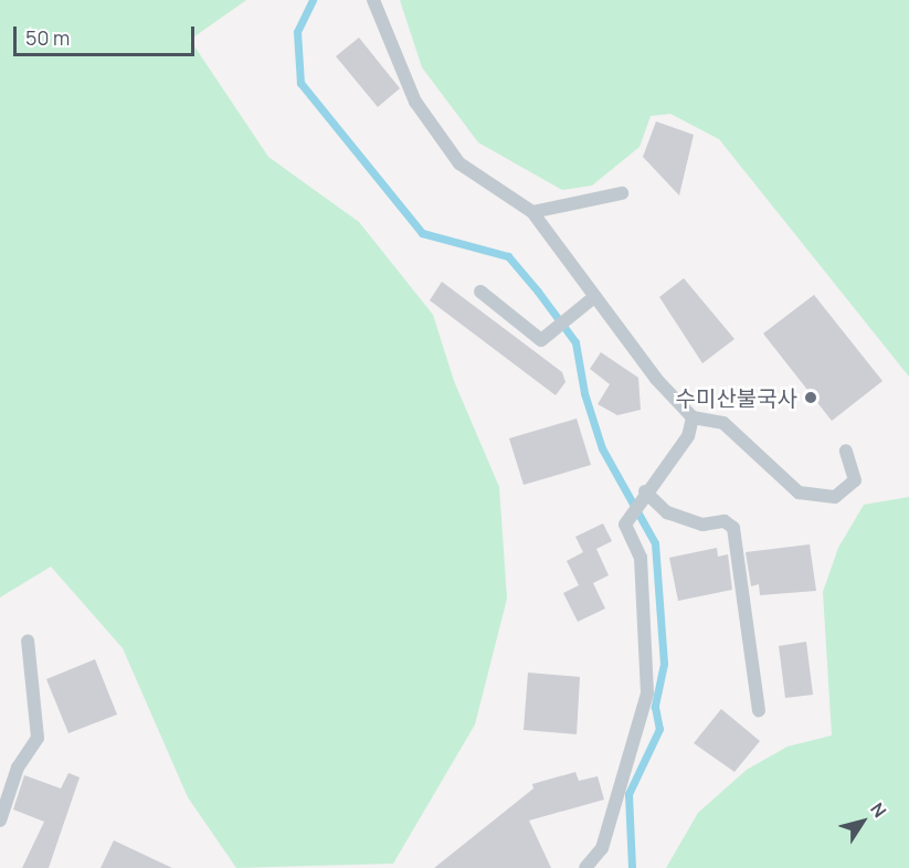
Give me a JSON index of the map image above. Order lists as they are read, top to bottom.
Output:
{
  "places": ["수미산불국사"],
  "scale_bar": "50 m",
  "north": "top right"
}
